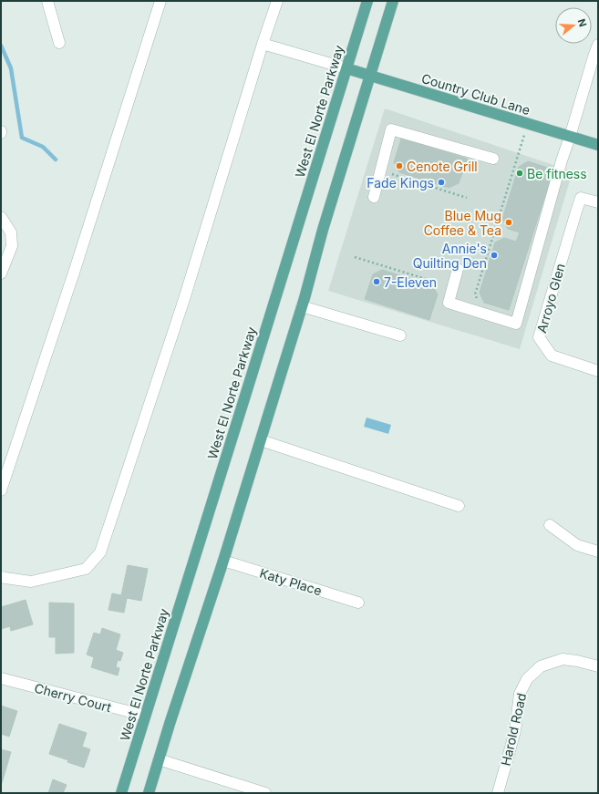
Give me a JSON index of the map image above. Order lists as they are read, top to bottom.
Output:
{
  "streets": {
    "main road": ["Country Club Lane", "West El Norte Parkway"],
    "street": [
      "Arroyo Glen",
      "Katy Place",
      "Cherry Court",
      "Harold Road"
    ]
  },
  "crossings": [
    ["Country Club Lane", "West El Norte Parkway"],
    ["West El Norte Parkway", "Cherry Court"]
  ],
  "places": [
    "Cenote Grill",
    "Be fitness",
    "Fade Kings",
    "Blue Mug Coffee & Tea",
    "Annie's Quilting Den",
    "7-Eleven"
  ],
  "north": "right"
}
